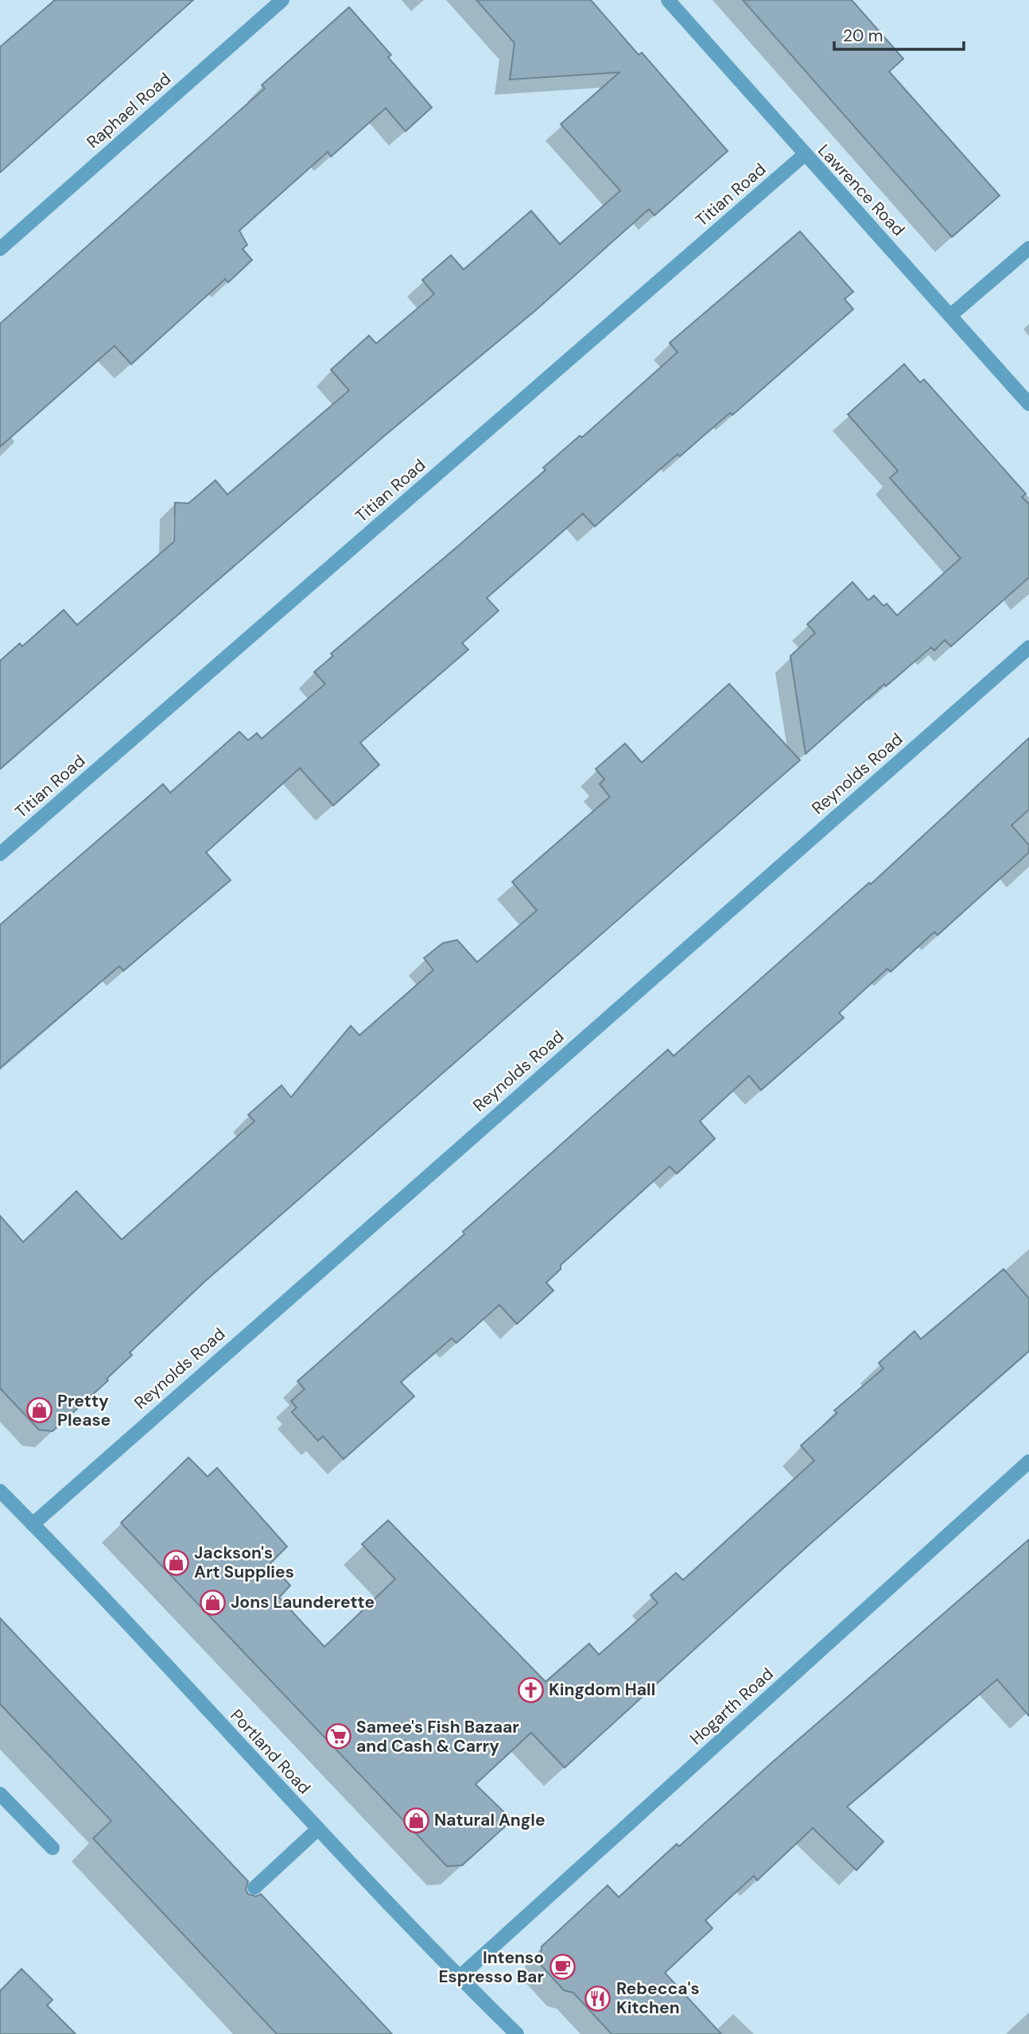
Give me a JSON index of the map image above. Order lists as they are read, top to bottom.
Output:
{
  "streets": {
    "street": [
      "Raphael Road",
      "Lawrence Road",
      "Titian Road",
      "Reynolds Road",
      "Hogarth Road",
      "Portland Road"
    ]
  },
  "crossings": [
    ["Lawrence Road", "Titian Road"],
    ["Reynolds Road", "Portland Road"],
    ["Hogarth Road", "Portland Road"]
  ],
  "places": {
    "shop": [
      "Pretty Please",
      "Jackson's Art Supplies",
      "Jons Launderette",
      "Natural Angle"
    ],
    "church": ["Kingdom Hall"],
    "supermarket": ["Samee's Fish Bazaar and Cash & Carry"],
    "cafe": ["Intenso Espresso Bar"],
    "restaurant": ["Rebecca's Kitchen"]
  },
  "scale_bar": "20 m"
}
